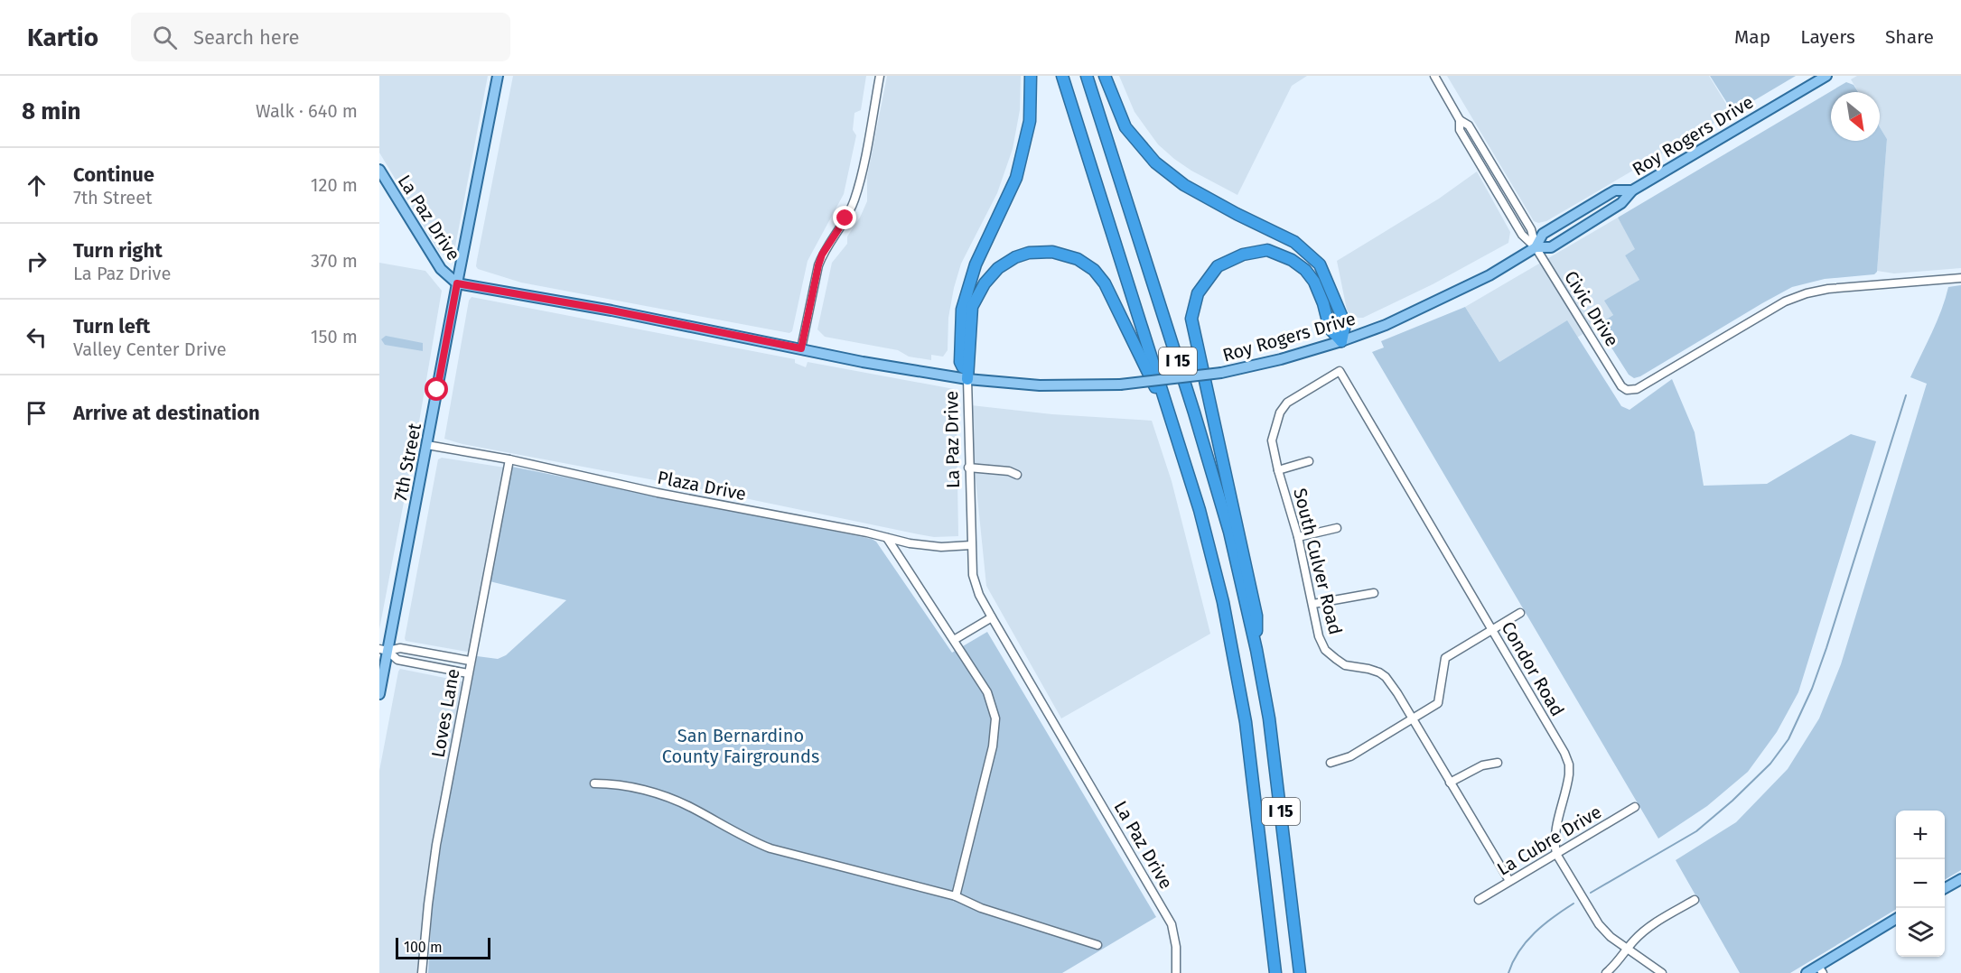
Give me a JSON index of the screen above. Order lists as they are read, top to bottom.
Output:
{
  "streets": {
    "highway": ["I 15"],
    "main road": ["Roy Rogers Drive", "La Paz Drive", "7th Street"],
    "street": [
      "Civic Drive",
      "Plaza Drive",
      "South Culver Road",
      "Condor Road",
      "Loves Lane",
      "La Cubre Drive"
    ]
  },
  "crossings": [
    ["Roy Rogers Drive", "La Paz Drive"],
    ["Roy Rogers Drive", "Civic Drive"],
    ["La Paz Drive", "7th Street"],
    ["La Paz Drive", "Plaza Drive"],
    ["7th Street", "Plaza Drive"],
    ["Plaza Drive", "Loves Lane"],
    ["South Culver Road", "Condor Road"],
    ["South Culver Road", "La Cubre Drive"],
    ["Condor Road", "La Cubre Drive"]
  ],
  "parks": ["San Bernardino County Fairgrounds"],
  "scale_bar": "100 m",
  "north": "bottom right",
  "page": {
    "header": "Kartio",
    "search": "Search here",
    "nav": ["Map", "Layers", "Share"],
    "heading": ["8 min", "Walk · 640 m"],
    "list": [
      ["Continue", "7th Street", "120 m"],
      ["Turn right", "La Paz Drive", "370 m"],
      ["Turn left", "Valley Center Drive", "150 m"],
      "Arrive at destination"
    ],
    "map_buttons": ["+", "−"],
    "scale": "100 m"
  }
}
